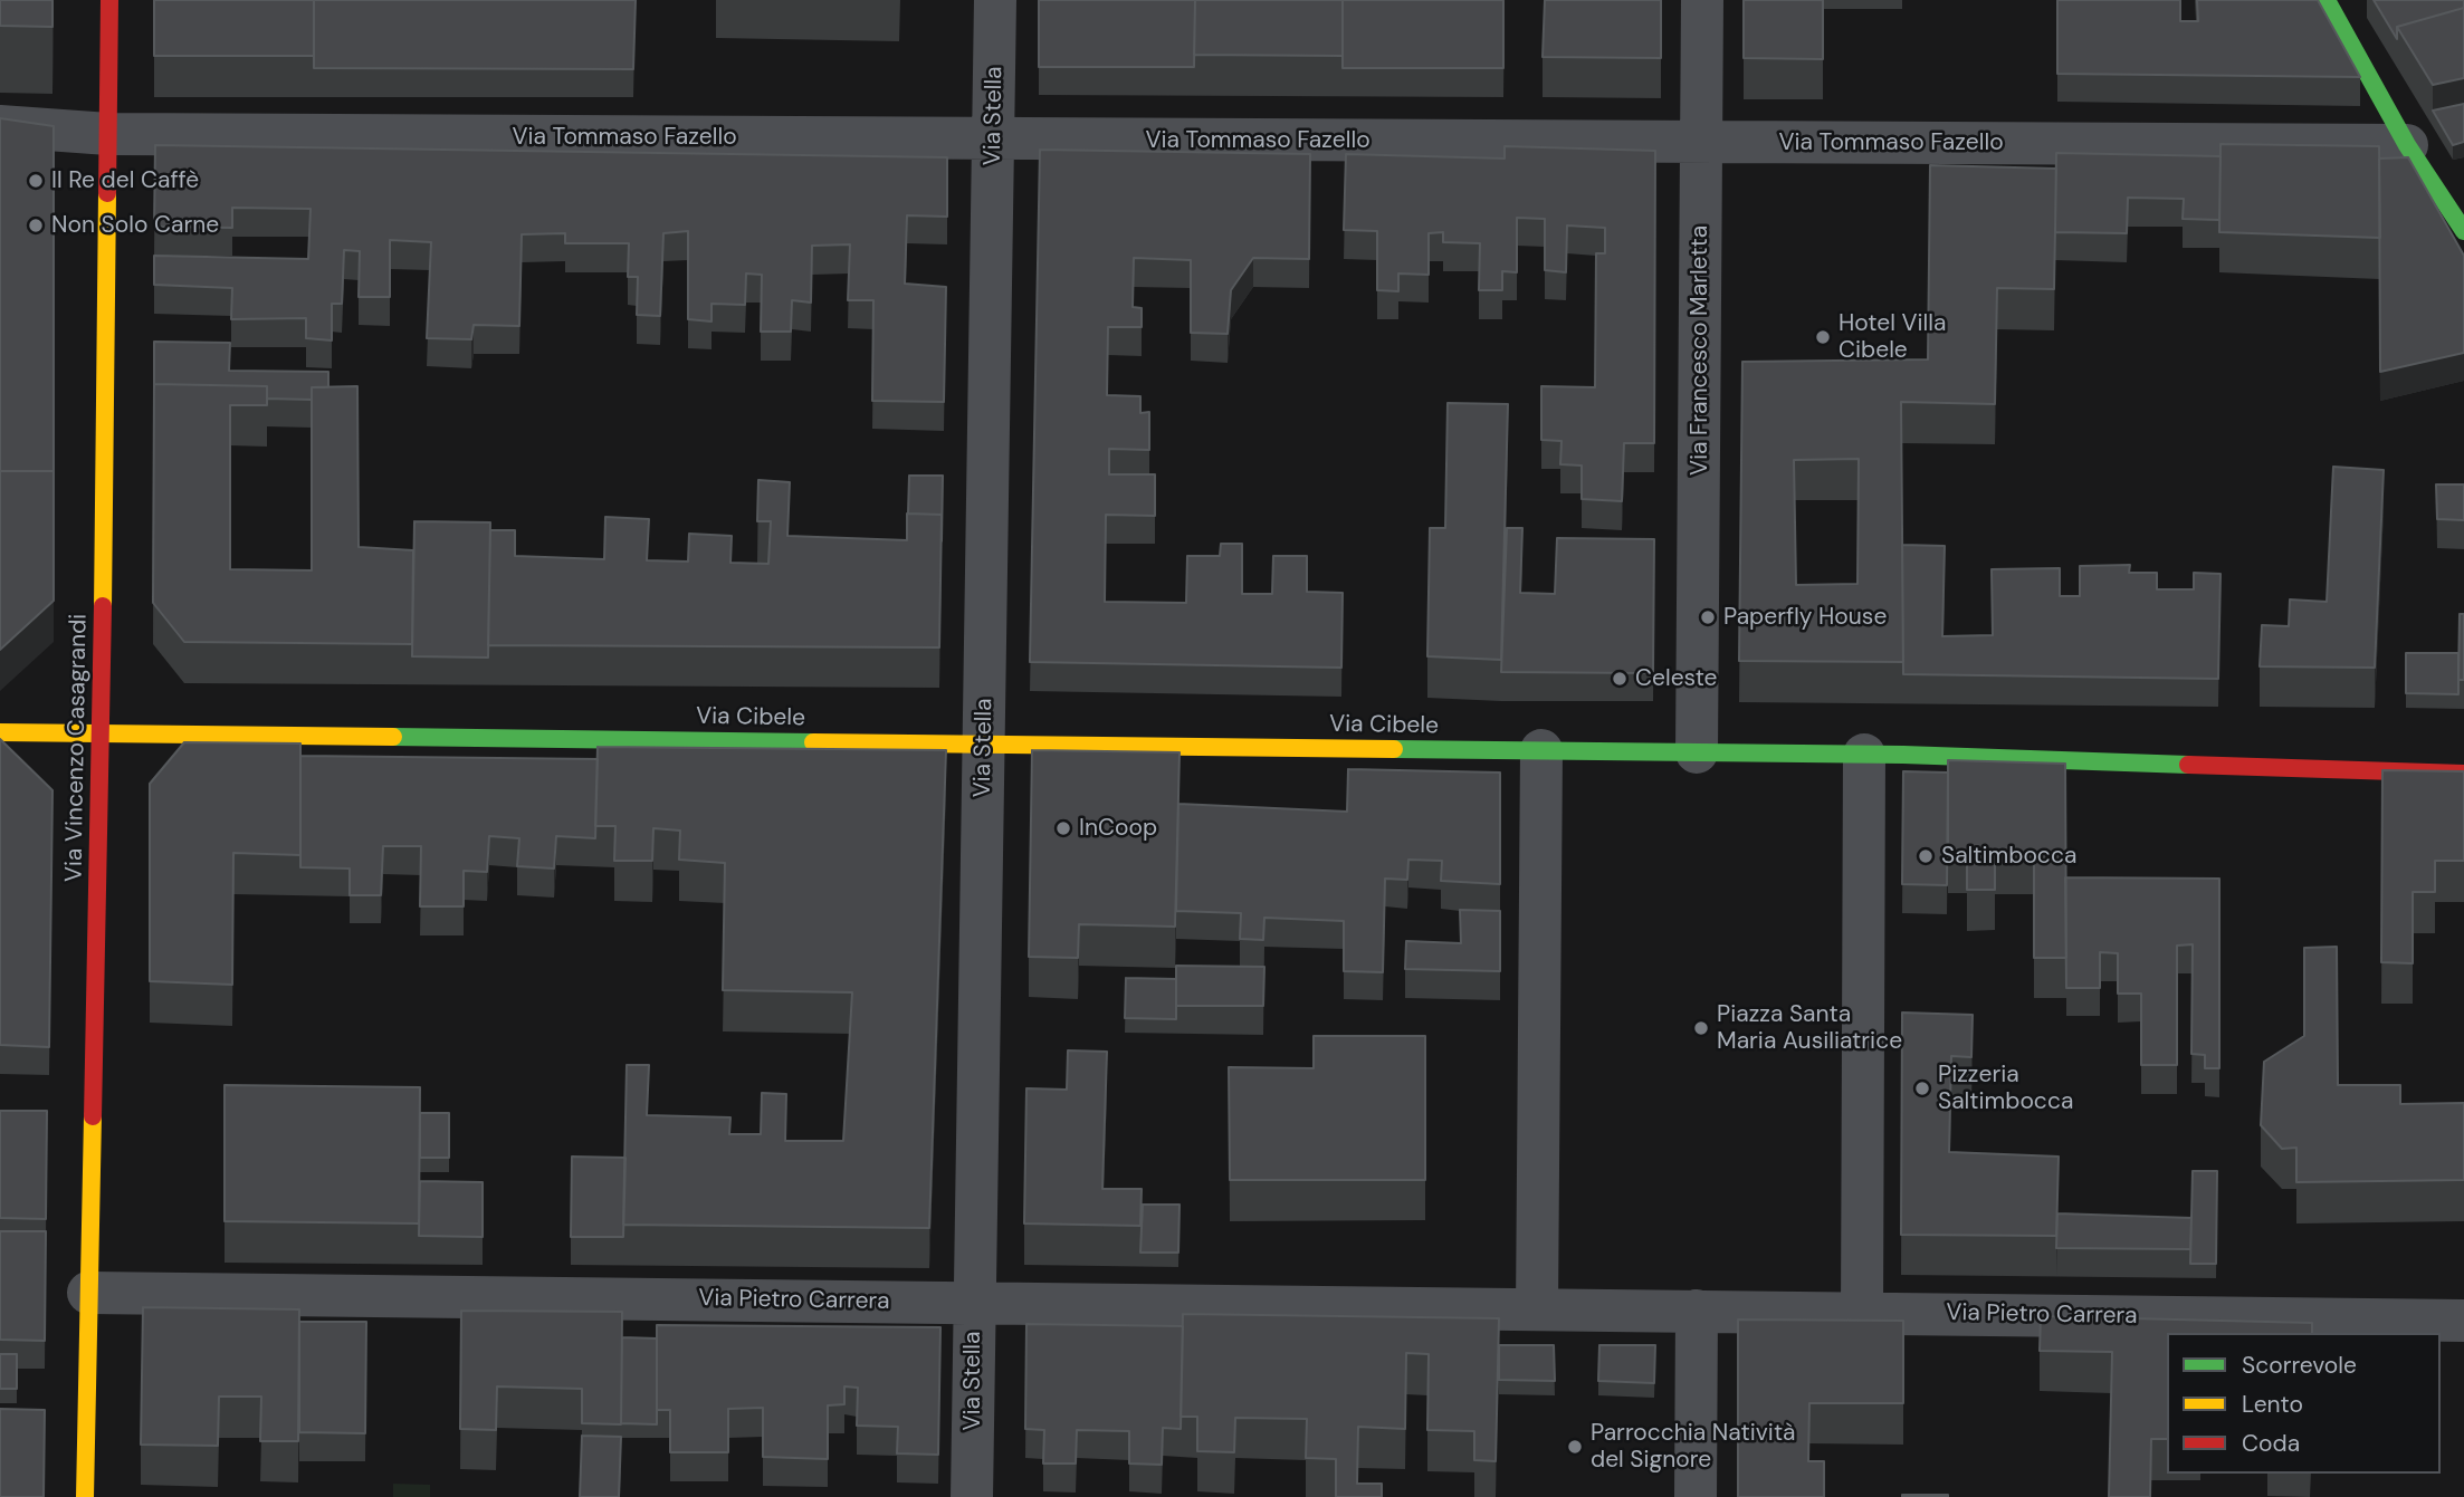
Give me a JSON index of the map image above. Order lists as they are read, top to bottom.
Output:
{
  "streets": {
    "street": [
      "Via Stella",
      "Via Tommaso Fazello",
      "Via Francesco Marletta",
      "Via Cibele",
      "Via Vincenzo Casagrandi",
      "Via Pietro Carrera"
    ]
  },
  "crossings": [
    ["Via Stella", "Via Tommaso Fazello"],
    ["Via Stella", "Via Cibele"],
    ["Via Stella", "Via Pietro Carrera"],
    ["Via Tommaso Fazello", "Via Francesco Marletta"],
    ["Via Tommaso Fazello", "Via Vincenzo Casagrandi"],
    ["Via Francesco Marletta", "Via Cibele"],
    ["Via Cibele", "Via Vincenzo Casagrandi"],
    ["Via Vincenzo Casagrandi", "Via Pietro Carrera"]
  ],
  "places": [
    "Il Re del Caffè",
    "Non Solo Carne",
    "Hotel Villa Cibele",
    "Paperfly House",
    "Celeste",
    "InCoop",
    "Saltimbocca",
    "Piazza Santa Maria Ausiliatrice",
    "Pizzeria Saltimbocca",
    "Parrocchia Natività del Signore"
  ],
  "legend": ["Scorrevole", "Lento", "Coda"]
}
